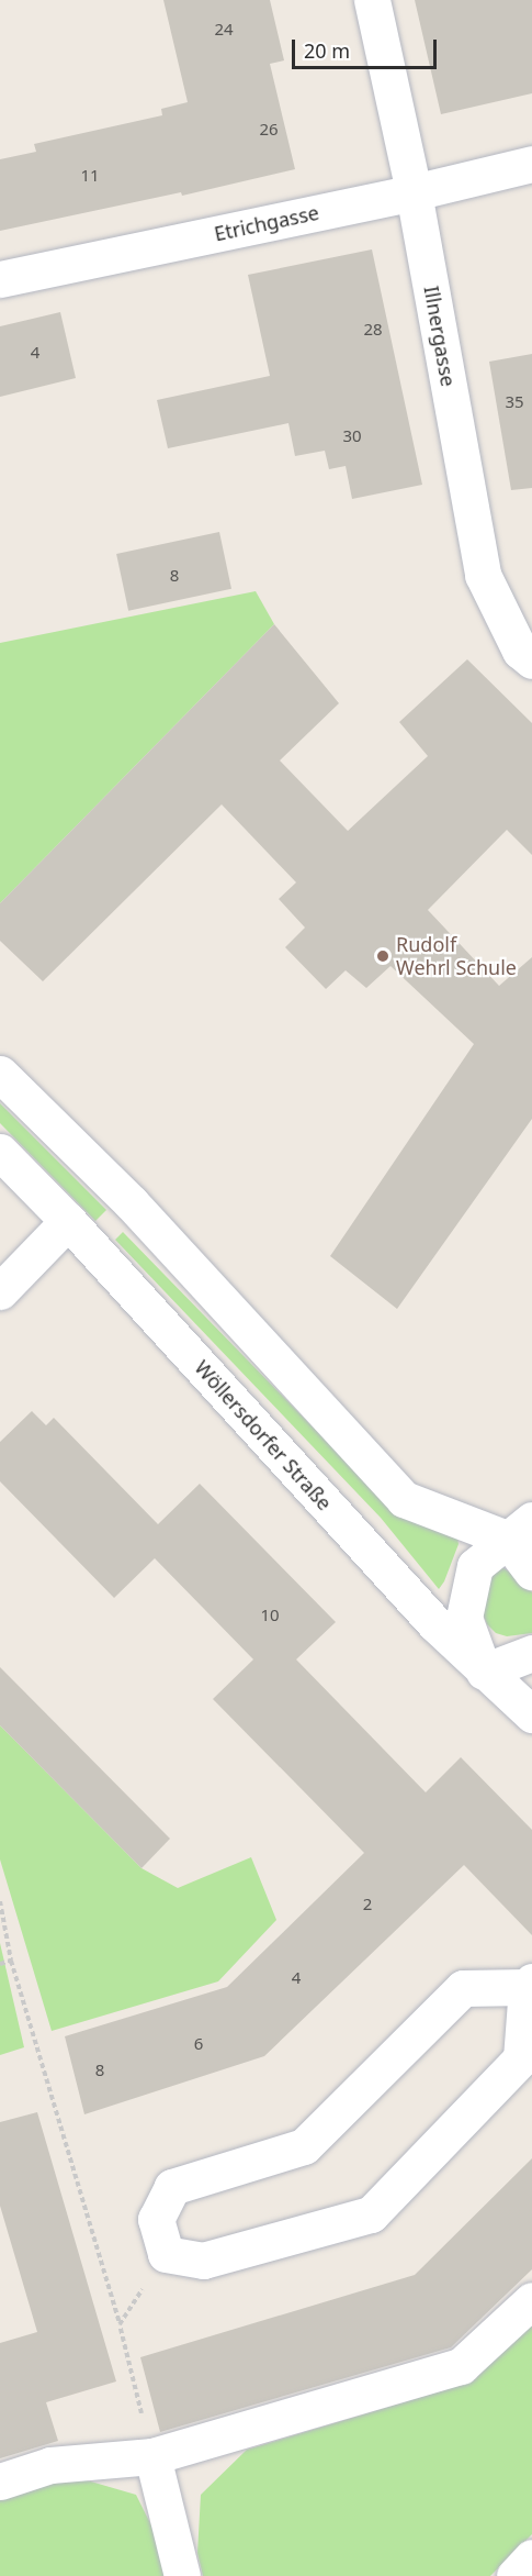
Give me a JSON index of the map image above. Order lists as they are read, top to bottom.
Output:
{
  "streets": {
    "street": ["Etrichgasse", "Illnergasse", "Wöllersdorfer Straße"]
  },
  "crossings": [
    ["Etrichgasse", "Illnergasse"]
  ],
  "places": ["Rudolf Wehrl Schule"],
  "house_numbers": [
    "24",
    "26",
    "11",
    "28",
    "4",
    "35",
    "30",
    "8",
    "10",
    "2",
    "4",
    "6",
    "8"
  ],
  "scale_bar": "20 m"
}
